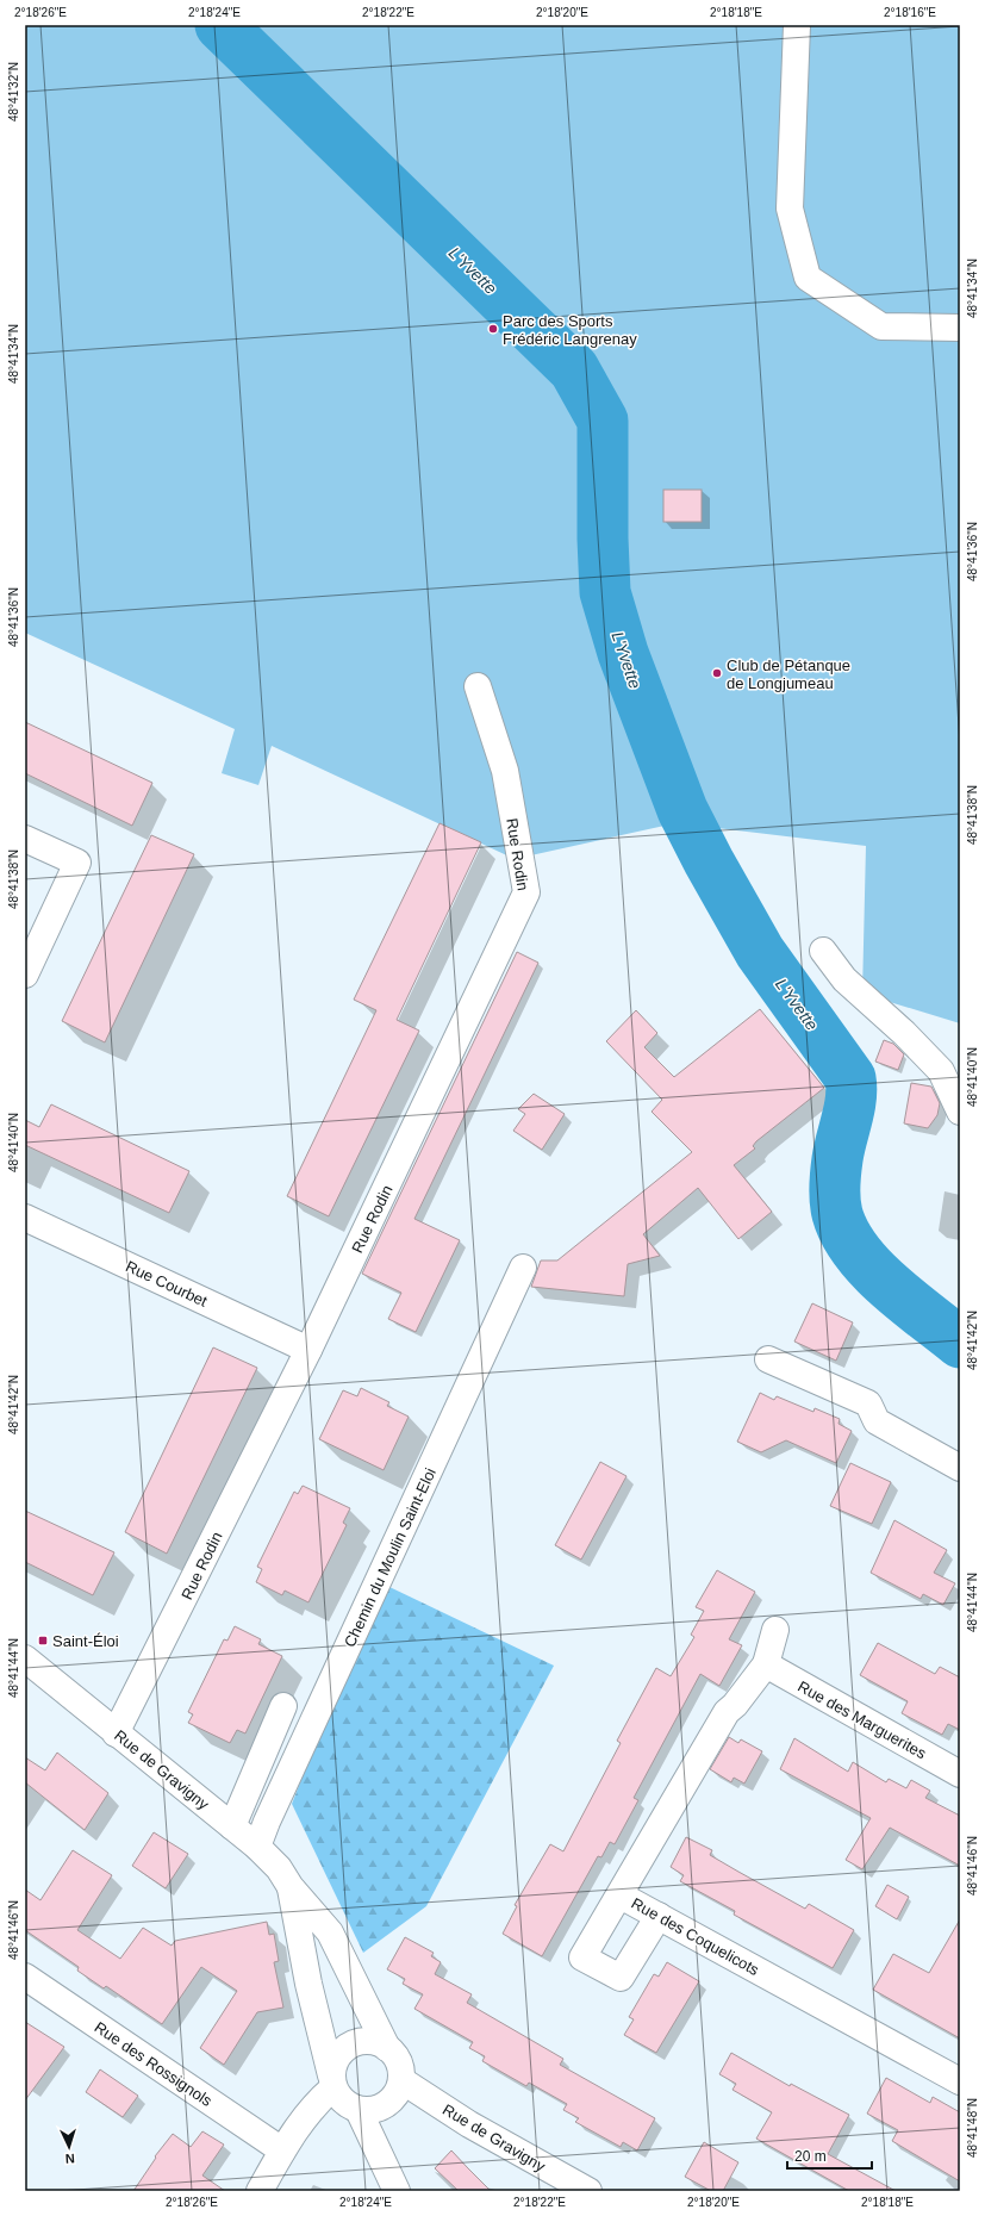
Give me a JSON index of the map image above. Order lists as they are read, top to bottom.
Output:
{
  "streets": {
    "street": [
      "Rue Rodin",
      "Rue Courbet",
      "Chemin du Moulin Saint-Eloi",
      "Rue des Marguerites",
      "Rue de Gravigny",
      "Rue des Coquelicots",
      "Rue des Rossignols"
    ]
  },
  "crossings": [
    ["Rue Rodin", "Rue Courbet"],
    ["Rue Rodin", "Rue de Gravigny"],
    ["Chemin du Moulin Saint-Eloi", "Rue de Gravigny"],
    ["Rue des Marguerites", "Rue des Coquelicots"]
  ],
  "water": ["L'Yvette"],
  "places": {
    "other": ["Parc des Sports Frédéric Langrenay", "Club de Pétanque de Longjumeau"],
    "transit": ["Saint-Éloi"]
  },
  "scale_bar": "20 m",
  "north": "bottom",
  "coordinates": [
    "2°18'26\"E",
    "2°18'24\"E",
    "2°18'22\"E",
    "2°18'20\"E",
    "2°18'18\"E",
    "2°18'16\"E",
    "48°41'32\"N",
    "48°41'34\"N",
    "48°41'36\"N",
    "48°41'38\"N",
    "48°41'40\"N",
    "48°41'42\"N",
    "48°41'44\"N",
    "48°41'46\"N",
    "48°41'48\"N"
  ]
}
